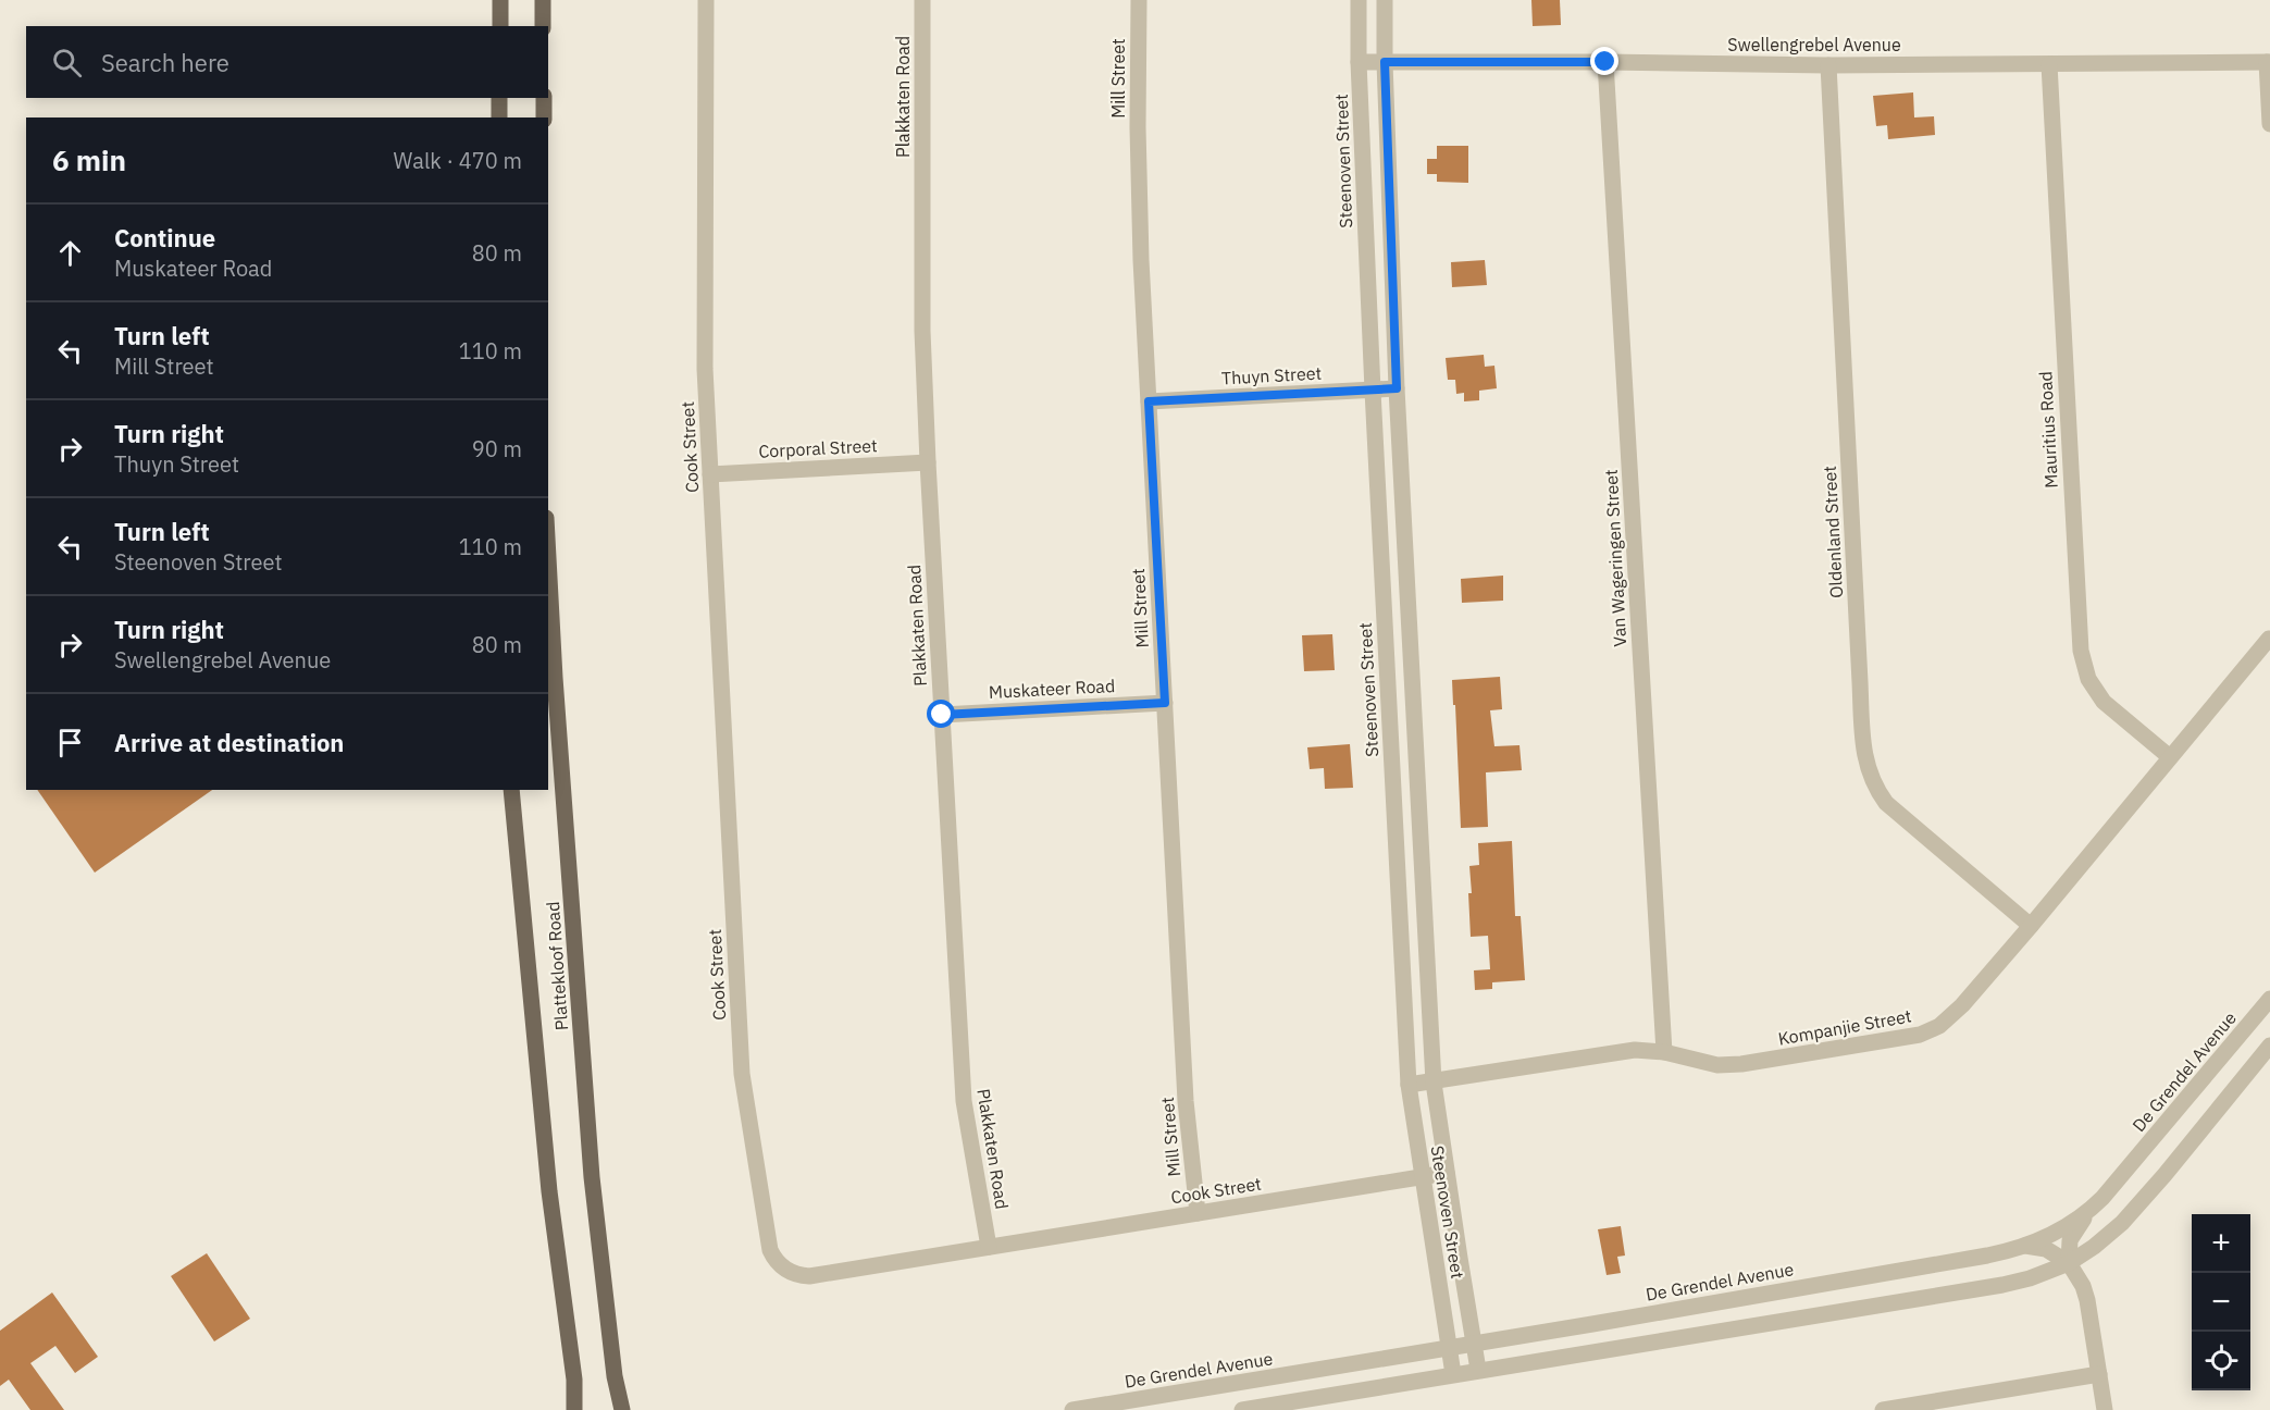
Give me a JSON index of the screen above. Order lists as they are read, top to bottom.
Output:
{
  "streets": {
    "main road": ["Plattekloof Road"],
    "street": [
      "Swellengrebel Avenue",
      "Mill Street",
      "Plakkaten Road",
      "Steenoven Street",
      "Thuyn Street",
      "Mauritius Road",
      "Cook Street",
      "Corporal Street",
      "Oldenland Street",
      "Van Wageringen Street",
      "Muskateer Road",
      "Kompanjie Street",
      "De Grendel Avenue"
    ]
  },
  "crossings": [
    ["Swellengrebel Avenue", "Steenoven Street"],
    ["Swellengrebel Avenue", "Mauritius Road"],
    ["Swellengrebel Avenue", "Oldenland Street"],
    ["Swellengrebel Avenue", "Van Wageringen Street"],
    ["Mill Street", "Thuyn Street"],
    ["Mill Street", "Cook Street"],
    ["Mill Street", "Muskateer Road"],
    ["Plakkaten Road", "Cook Street"],
    ["Plakkaten Road", "Corporal Street"],
    ["Plakkaten Road", "Muskateer Road"],
    ["Steenoven Street", "Thuyn Street"],
    ["Steenoven Street", "Cook Street"],
    ["Steenoven Street", "Kompanjie Street"],
    ["Steenoven Street", "De Grendel Avenue"],
    ["Mauritius Road", "Kompanjie Street"],
    ["Cook Street", "Corporal Street"],
    ["Oldenland Street", "Kompanjie Street"],
    ["Van Wageringen Street", "Kompanjie Street"]
  ],
  "page": {
    "search": "Search here",
    "heading": ["6 min", "Walk · 470 m"],
    "list": [
      ["Continue", "Muskateer Road", "80 m"],
      ["Turn left", "Mill Street", "110 m"],
      ["Turn right", "Thuyn Street", "90 m"],
      ["Turn left", "Steenoven Street", "110 m"],
      ["Turn right", "Swellengrebel Avenue", "80 m"],
      "Arrive at destination"
    ],
    "map_buttons": ["+", "−"]
  }
}
